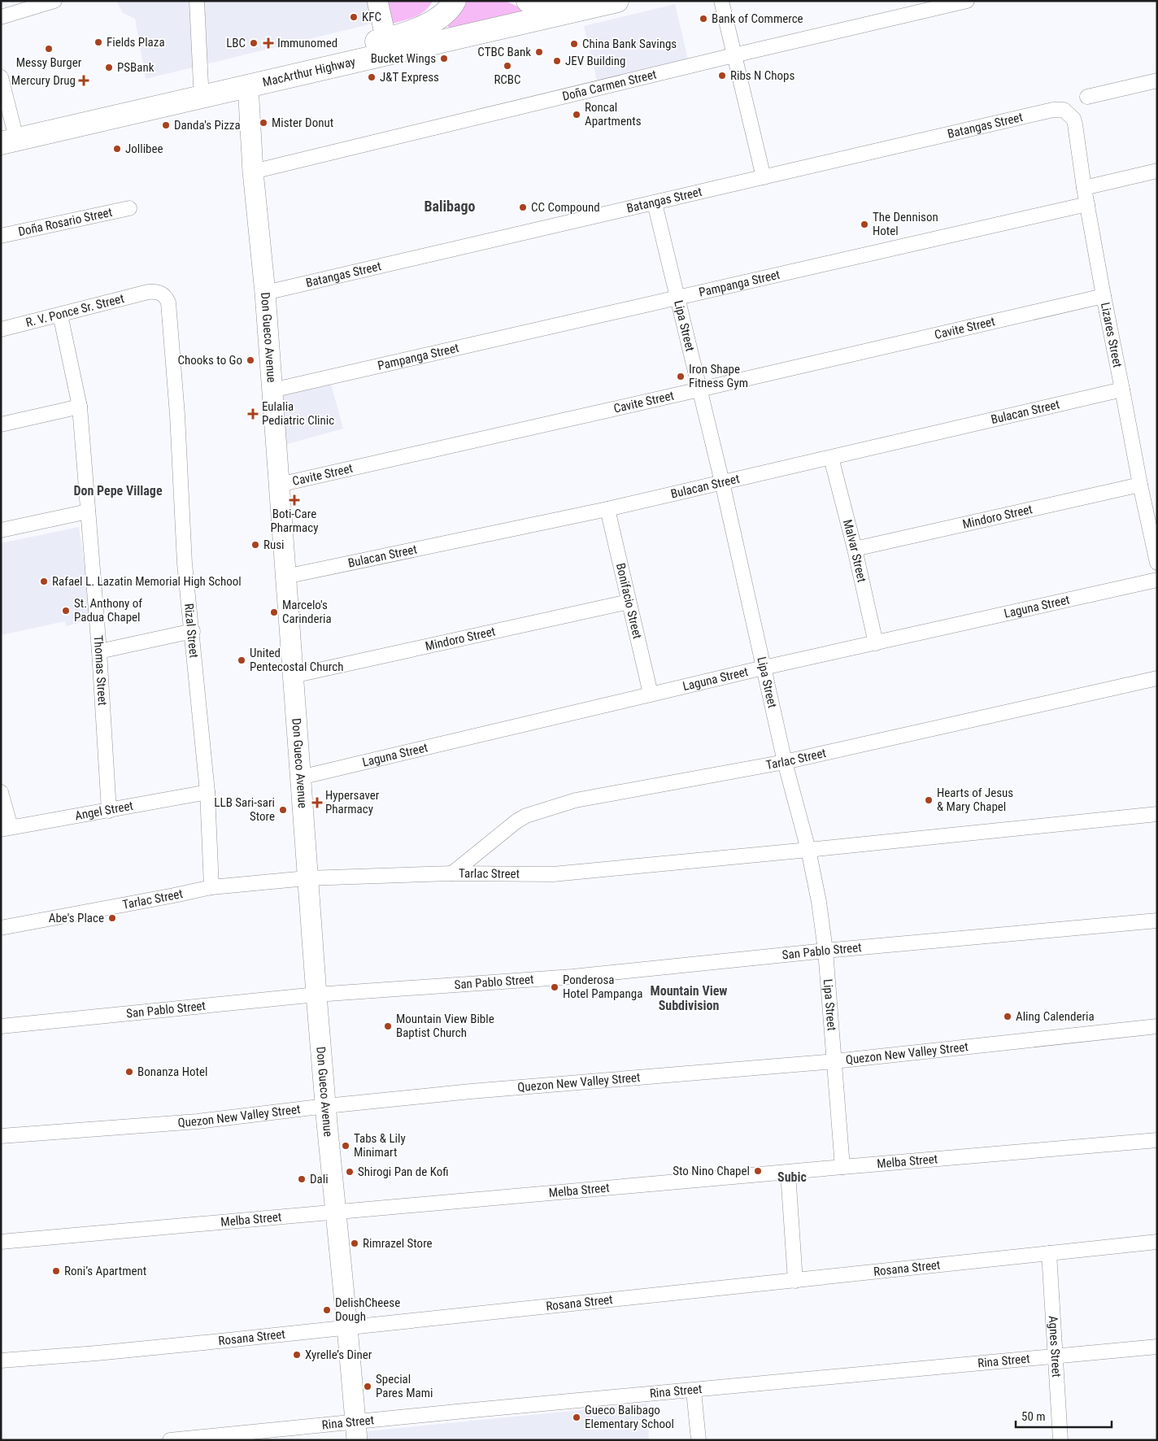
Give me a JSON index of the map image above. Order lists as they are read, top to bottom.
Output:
{
  "streets": {
    "highway": ["MacArthur Highway"],
    "main road": ["Don Gueco Avenue"],
    "street": [
      "Doña Carmen Street",
      "Batangas Street",
      "Doña Rosario Street",
      "Pampanga Street",
      "R. V. Ponce Sr. Street",
      "Lipa Street",
      "Cavite Street",
      "Lizares Street",
      "Bulacan Street",
      "Mindoro Street",
      "Malvar Street",
      "Bonifacio Street",
      "Laguna Street",
      "Rizal Street",
      "Thomas Street",
      "Tarlac Street",
      "Angel Street",
      "San Pablo Street",
      "Quezon New Valley Street",
      "Melba Street",
      "Rosana Street",
      "Agnes Street",
      "Rina Street"
    ]
  },
  "crossings": [
    ["MacArthur Highway", "Don Gueco Avenue"],
    ["Doña Carmen Street", "Don Gueco Avenue"],
    ["Batangas Street", "Lipa Street"],
    ["Batangas Street", "Lizares Street"],
    ["Batangas Street", "Don Gueco Avenue"],
    ["Pampanga Street", "Lipa Street"],
    ["Pampanga Street", "Lizares Street"],
    ["Pampanga Street", "Don Gueco Avenue"],
    ["R. V. Ponce Sr. Street", "Rizal Street"],
    ["R. V. Ponce Sr. Street", "Thomas Street"],
    ["Lipa Street", "Cavite Street"],
    ["Lipa Street", "Bulacan Street"],
    ["Lipa Street", "Laguna Street"],
    ["Lipa Street", "Tarlac Street"],
    ["Lipa Street", "San Pablo Street"],
    ["Lipa Street", "Quezon New Valley Street"],
    ["Lipa Street", "Melba Street"],
    ["Cavite Street", "Lizares Street"],
    ["Cavite Street", "Don Gueco Avenue"],
    ["Lizares Street", "Bulacan Street"],
    ["Lizares Street", "Mindoro Street"],
    ["Don Gueco Avenue", "Bulacan Street"],
    ["Don Gueco Avenue", "Mindoro Street"],
    ["Don Gueco Avenue", "Laguna Street"],
    ["Don Gueco Avenue", "Tarlac Street"],
    ["Don Gueco Avenue", "San Pablo Street"],
    ["Don Gueco Avenue", "Quezon New Valley Street"],
    ["Don Gueco Avenue", "Melba Street"],
    ["Don Gueco Avenue", "Rosana Street"],
    ["Don Gueco Avenue", "Rina Street"],
    ["Bulacan Street", "Malvar Street"],
    ["Bulacan Street", "Bonifacio Street"],
    ["Mindoro Street", "Malvar Street"],
    ["Mindoro Street", "Bonifacio Street"],
    ["Malvar Street", "Laguna Street"],
    ["Bonifacio Street", "Laguna Street"],
    ["Rizal Street", "Tarlac Street"],
    ["Rizal Street", "Angel Street"],
    ["Thomas Street", "Angel Street"],
    ["Rosana Street", "Agnes Street"],
    ["Agnes Street", "Rina Street"]
  ],
  "districts": [
    "Balibago",
    "Don Pepe Village",
    "Mountain View Subdivision",
    "Subic"
  ],
  "places": {
    "other": [
      "KFC",
      "Bank of Commerce",
      "Fields Plaza",
      "LBC",
      "China Bank Savings",
      "Messy Burger",
      "CTBC Bank",
      "Bucket Wings",
      "JEV Building",
      "RCBC",
      "PSBank",
      "Ribs N Chops",
      "J&T Express",
      "Roncal Apartments",
      "Mister Donut",
      "Danda's Pizza",
      "Jollibee",
      "CC Compound",
      "The Dennison Hotel",
      "Chooks to Go",
      "Iron Shape Fitness Gym",
      "Rusi",
      "Rafael L. Lazatin Memorial High School",
      "St. Anthony of Padua Chapel",
      "Marcelo's Carinderia",
      "United Pentecostal Church",
      "Hearts of Jesus & Mary Chapel",
      "LLB Sari-sari Store",
      "Abe's Place",
      "Ponderosa Hotel Pampanga",
      "Aling Calenderia",
      "Mountain View Bible Baptist Church",
      "Bonanza Hotel",
      "Tabs & Lily Minimart",
      "Sto Nino Chapel",
      "Shirogi Pan de Kofi",
      "Dali",
      "Rimrazel Store",
      "Roni’s Apartment",
      "DelishCheese Dough",
      "Xyrelle’s Diner",
      "Special Pares Mami",
      "Gueco Balibago Elementary School"
    ],
    "health": [
      "Immunomed",
      "Mercury Drug",
      "Eulalia Pediatric Clinic",
      "Boti-Care Pharmacy",
      "Hypersaver Pharmacy"
    ]
  },
  "scale_bar": "50 m"
}
